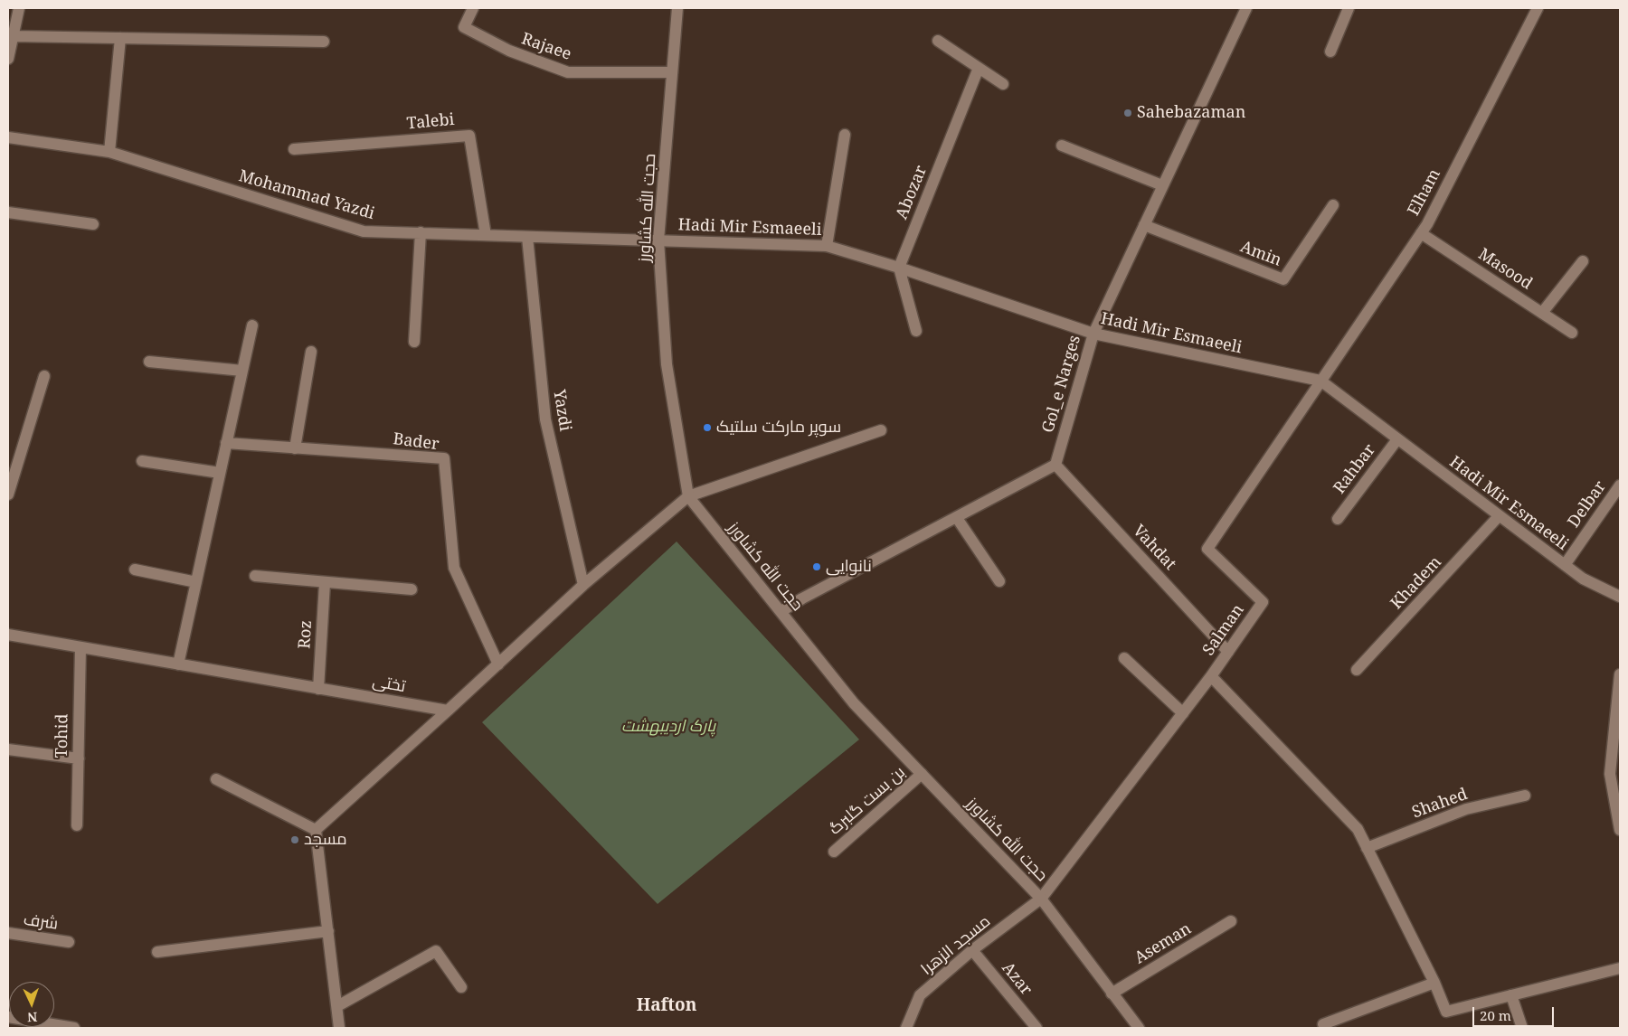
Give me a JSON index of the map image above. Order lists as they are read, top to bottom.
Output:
{
  "streets": {
    "street": [
      "Rajaee",
      "Talebi",
      "Abozar",
      "Elham",
      "Mohammad Yazdi",
      "حجت الله کشاورز",
      "Hadi Mir Esmaeeli",
      "Amin",
      "Masood",
      "Gol_e Narges",
      "Yazdi",
      "Bader",
      "Rahbar",
      "Delbar",
      "Vahdat",
      "Khadem",
      "Salman",
      "Roz",
      "تختی",
      "Tohid",
      "بن بست گلبرگ",
      "Shahed",
      "شرف",
      "Aseman",
      "مسجد الزهرا",
      "Azar"
    ]
  },
  "crossings": [
    ["Rajaee", "حجت الله کشاورز"],
    ["Talebi", "Mohammad Yazdi"],
    ["Abozar", "Hadi Mir Esmaeeli"],
    ["Elham", "Hadi Mir Esmaeeli"],
    ["Elham", "Masood"],
    ["Elham", "Salman"],
    ["Mohammad Yazdi", "حجت الله کشاورز"],
    ["Mohammad Yazdi", "Hadi Mir Esmaeeli"],
    ["Mohammad Yazdi", "Yazdi"],
    ["حجت الله کشاورز", "Hadi Mir Esmaeeli"],
    ["حجت الله کشاورز", "Salman"],
    ["حجت الله کشاورز", "بن بست گلبرگ"],
    ["حجت الله کشاورز", "Aseman"],
    ["حجت الله کشاورز", "مسجد الزهرا"],
    ["Hadi Mir Esmaeeli", "Gol_e Narges"],
    ["Hadi Mir Esmaeeli", "Rahbar"],
    ["Hadi Mir Esmaeeli", "Delbar"],
    ["Hadi Mir Esmaeeli", "Khadem"],
    ["Hadi Mir Esmaeeli", "Salman"],
    ["Amin", "Gol_e Narges"],
    ["Gol_e Narges", "Vahdat"],
    ["Vahdat", "Salman"],
    ["Salman", "مسجد الزهرا"],
    ["Roz", "تختی"],
    ["تختی", "Tohid"],
    ["مسجد الزهرا", "Azar"]
  ],
  "districts": ["Hafton"],
  "parks": ["پارک اردیبهشت"],
  "places": [
    "Sahebazaman",
    "سوپر مارکت سلتیک",
    "نانوایی",
    "مسجد"
  ],
  "scale_bar": "20 m",
  "north": "bottom"
}
